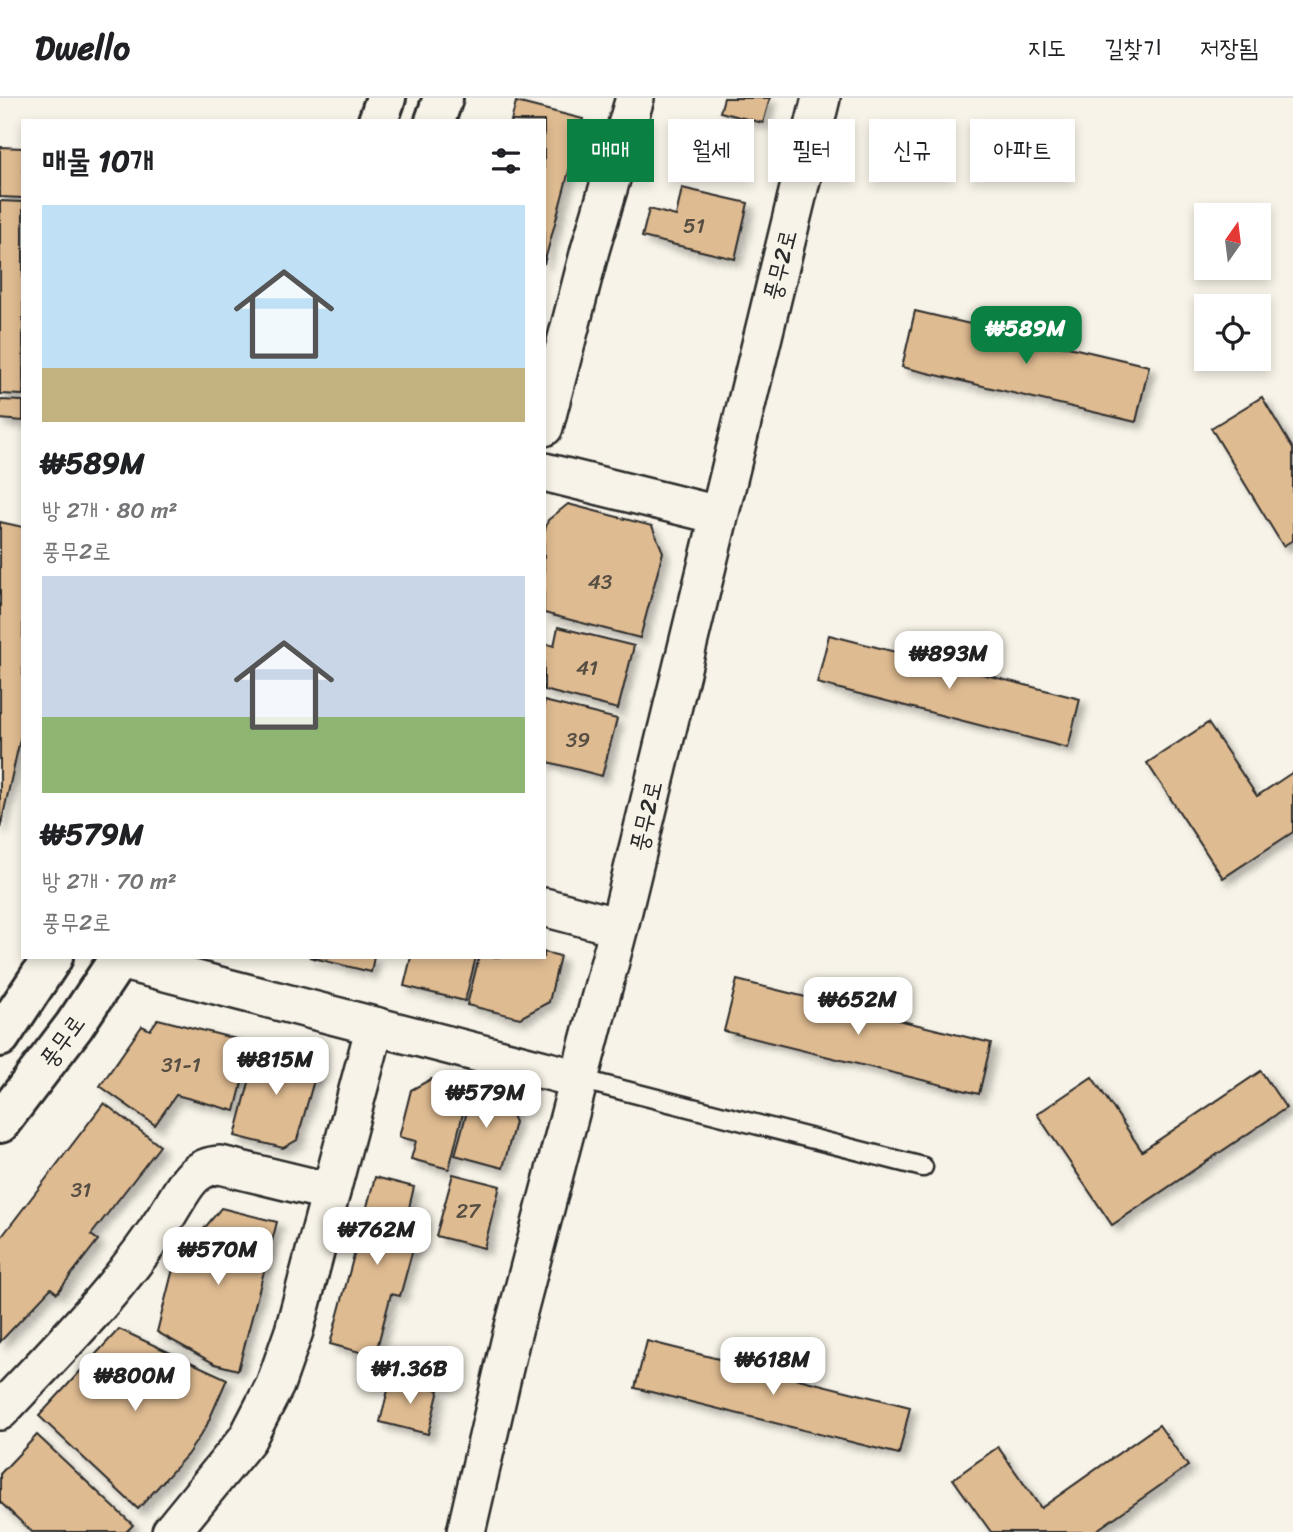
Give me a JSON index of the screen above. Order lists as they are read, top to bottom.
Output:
{
  "streets": {
    "street": ["풍무2로", "풍무로"]
  },
  "house_numbers": [
    "51",
    "43",
    "41",
    "39",
    "31-1",
    "31",
    "27"
  ],
  "north": "top",
  "page": {
    "header": "Dwello",
    "nav": ["지도", "길찾기", "저장됨"],
    "chip": [
      "매매",
      "월세",
      "필터",
      "신규",
      "아파트"
    ],
    "heading": "매물 10개",
    "list": [
      {
        "name": "₩589M",
        "note": "방 2개 · 80 m² · 풍무2로"
      },
      {
        "name": "₩579M",
        "note": "방 2개 · 70 m² · 풍무2로"
      }
    ],
    "price": [
      "₩589M",
      "₩893M",
      "₩652M",
      "₩815M",
      "₩579M",
      "₩762M",
      "₩570M",
      "₩618M",
      "₩1.36B",
      "₩800M"
    ]
  }
}
